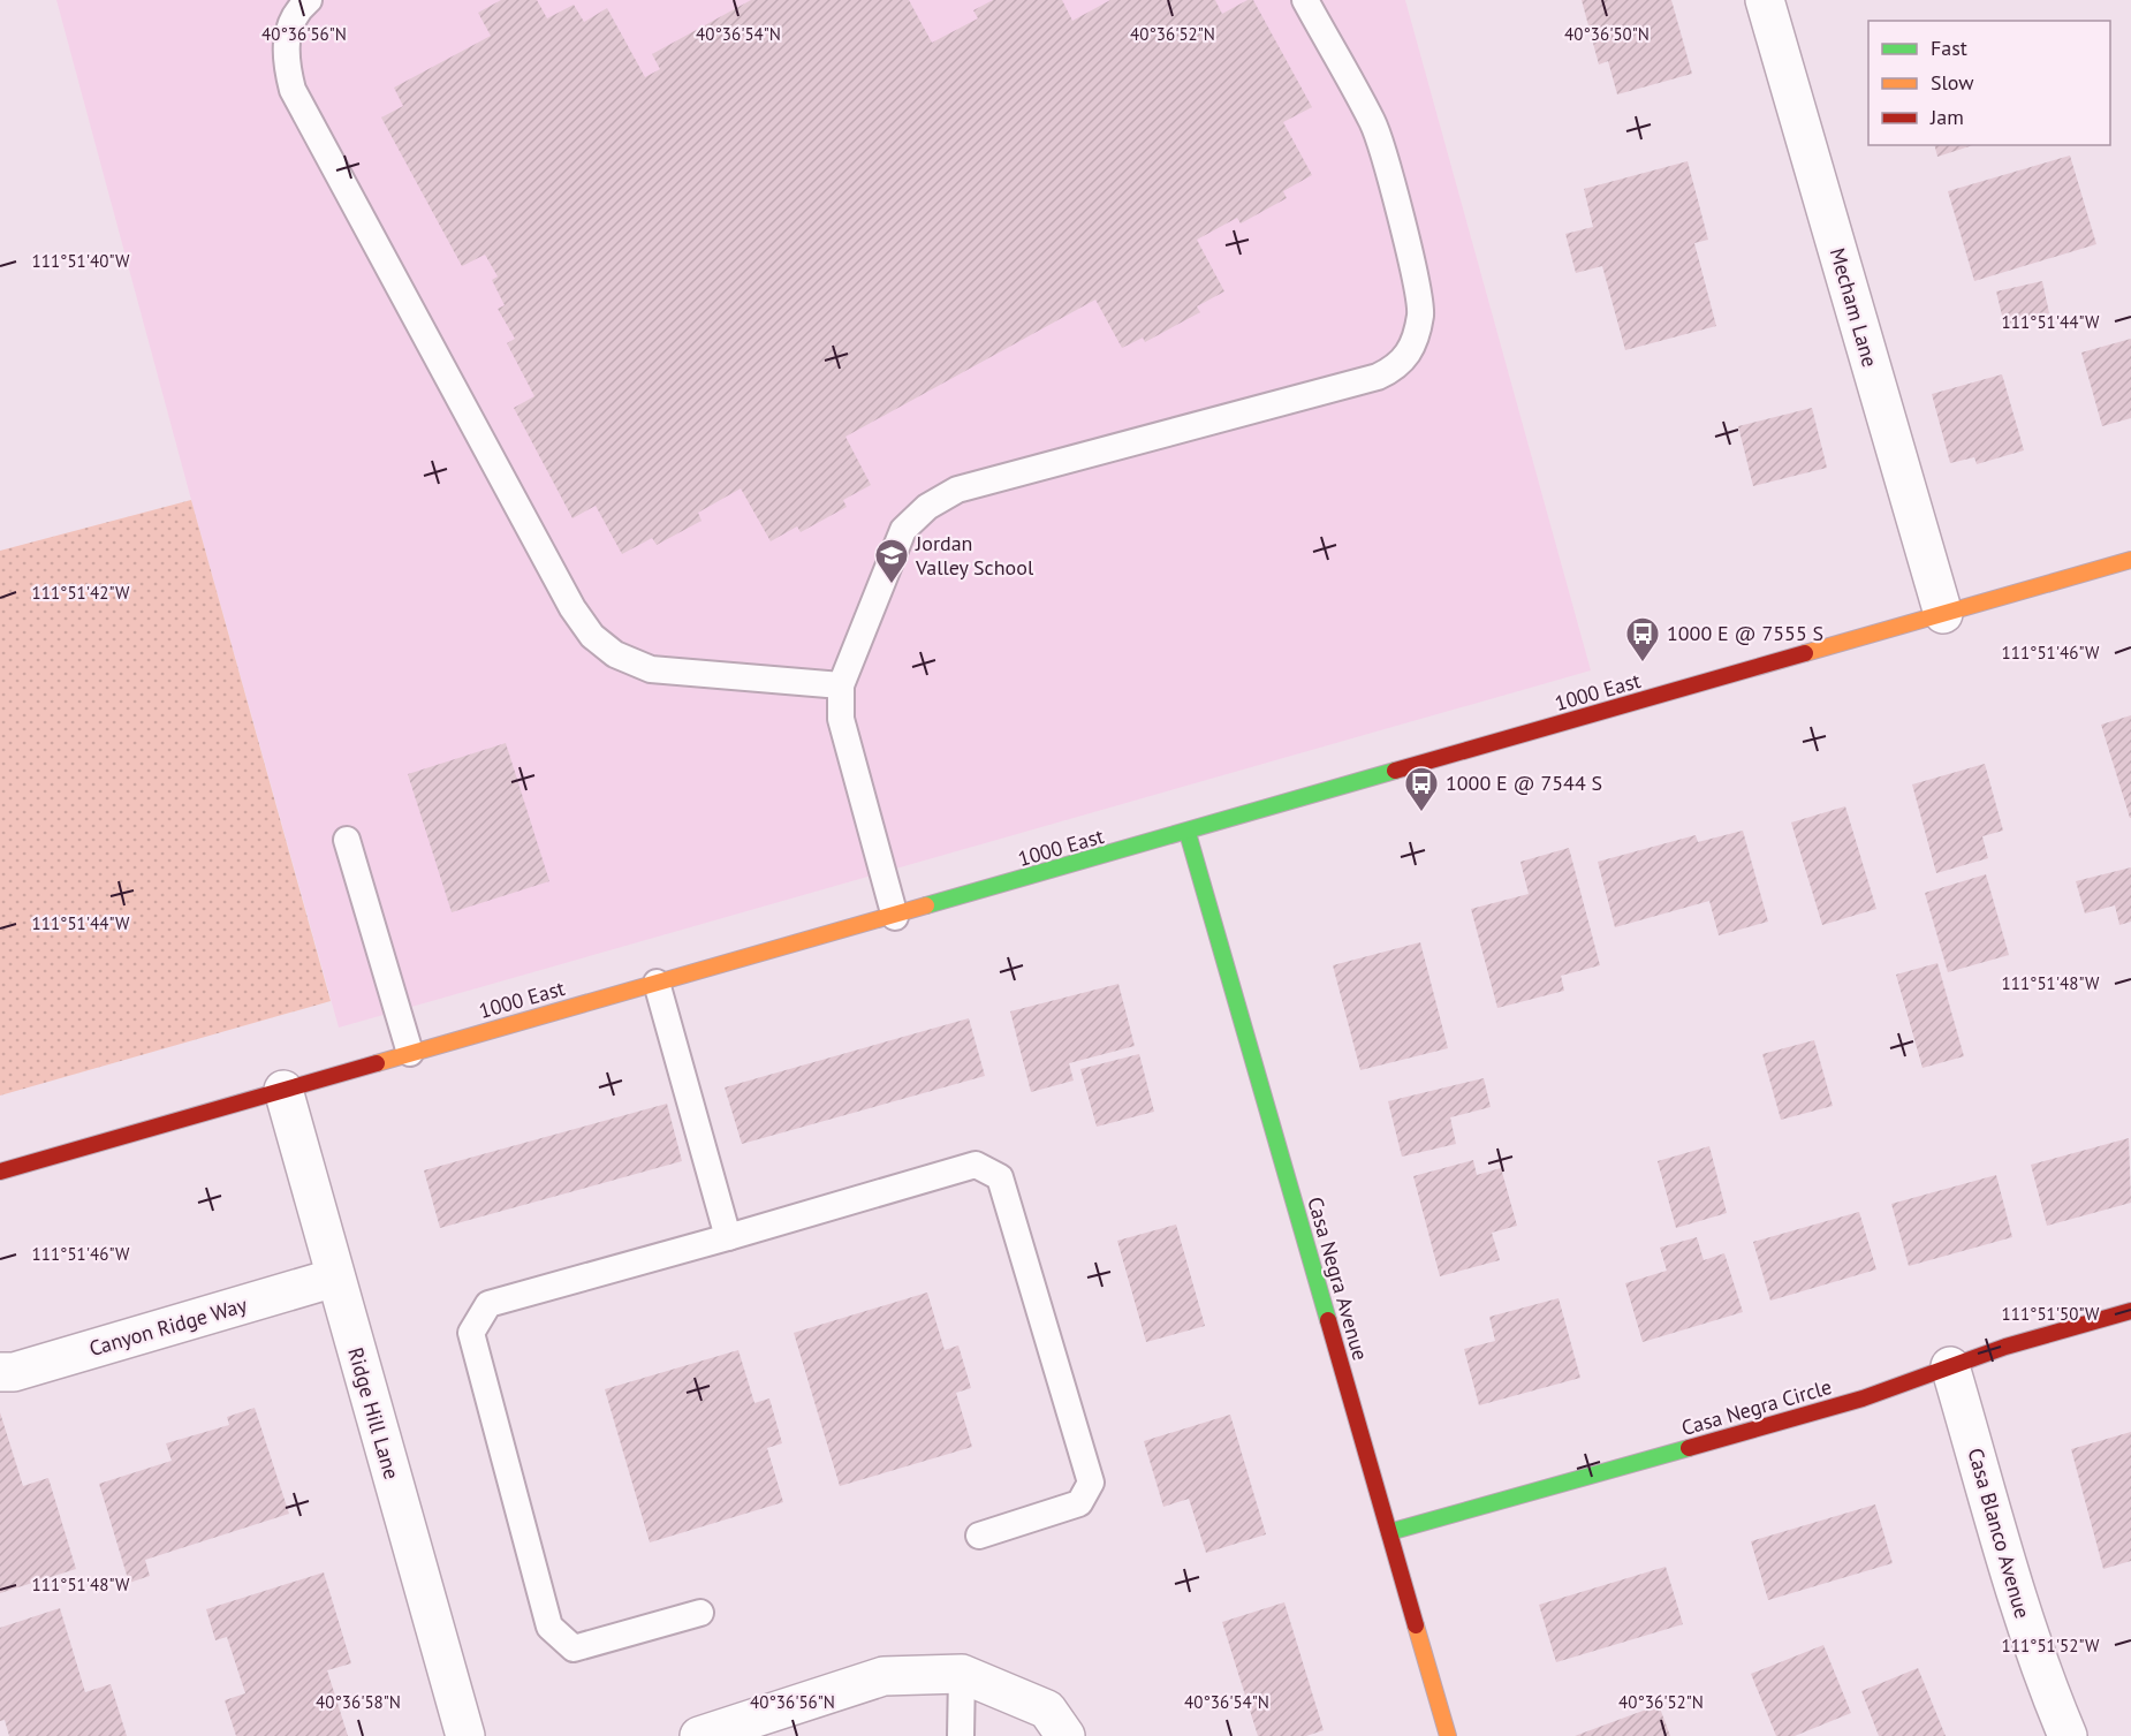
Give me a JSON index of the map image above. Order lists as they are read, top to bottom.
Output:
{
  "streets": {
    "street": [
      "Mecham Lane",
      "1000 East",
      "Casa Negra Avenue",
      "Canyon Ridge Way",
      "Casa Negra Circle",
      "Ridge Hill Lane",
      "Casa Blanco Avenue"
    ]
  },
  "crossings": [
    ["Mecham Lane", "1000 East"],
    ["1000 East", "Casa Negra Avenue"],
    ["1000 East", "Ridge Hill Lane"],
    ["Casa Negra Avenue", "Casa Negra Circle"],
    ["Canyon Ridge Way", "Ridge Hill Lane"],
    ["Casa Negra Circle", "Casa Blanco Avenue"]
  ],
  "places": {
    "school or university": ["Jordan Valley School"],
    "bus stop": ["1000 E @ 7555 S", "1000 E @ 7544 S"]
  },
  "legend": ["Fast", "Slow", "Jam"],
  "coordinates": [
    "40°36'56\"N",
    "40°36'54\"N",
    "40°36'52\"N",
    "40°36'50\"N",
    "111°51'40\"W",
    "111°51'44\"W",
    "111°51'42\"W",
    "111°51'46\"W",
    "111°51'48\"W",
    "111°51'50\"W",
    "111°51'52\"W",
    "40°36'58\"N"
  ]
}
